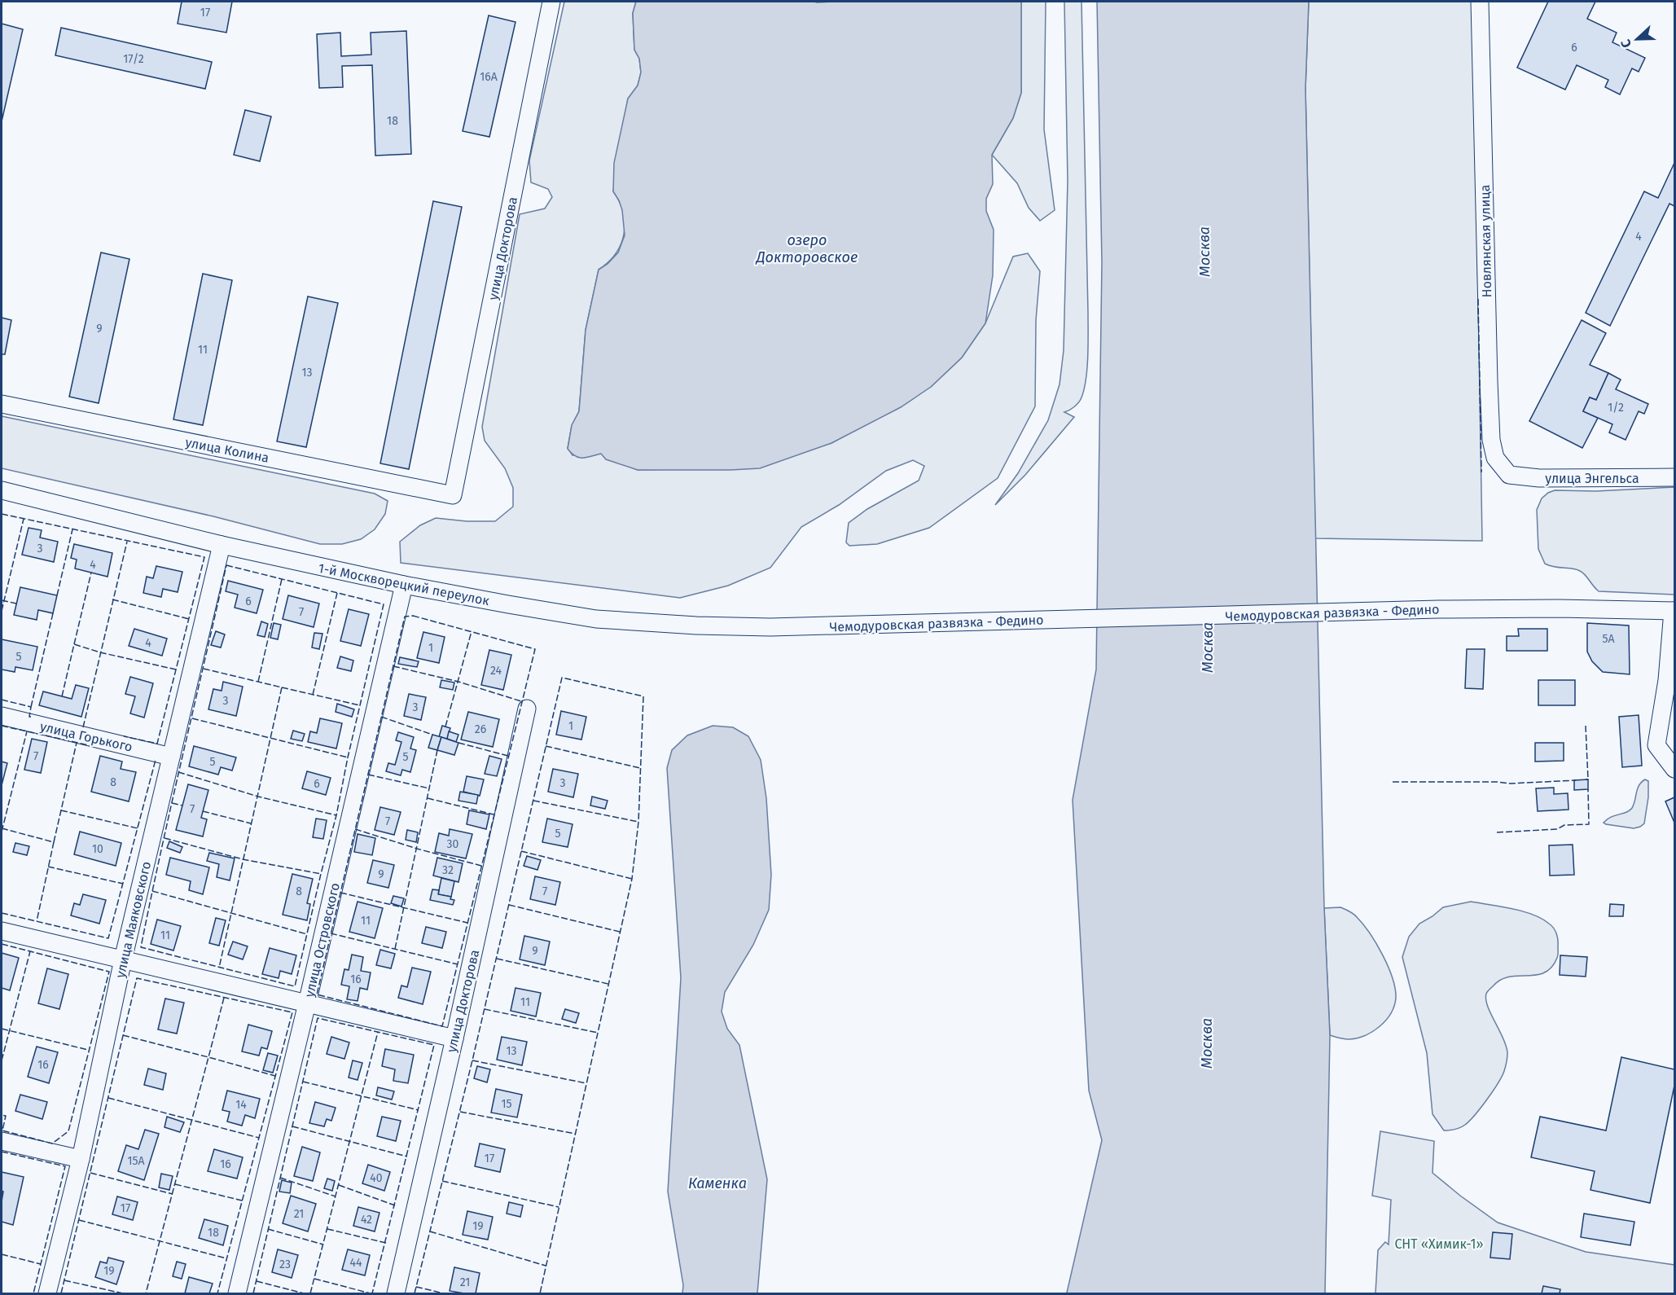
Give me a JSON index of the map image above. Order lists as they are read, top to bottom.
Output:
{
  "streets": {
    "street": [
      "Новлянская улица",
      "улица Докторова",
      "улица Колина",
      "улица Энгельса",
      "1-й Москворецкий переулок",
      "Чемодуровская развязка - Федино",
      "улица Горького",
      "улица Маяковского",
      "улица Островского"
    ]
  },
  "crossings": [
    ["Новлянская улица", "улица Энгельса"],
    ["улица Докторова", "улица Колина"],
    ["1-й Москворецкий переулок", "Чемодуровская развязка - Федино"],
    ["1-й Москворецкий переулок", "улица Маяковского"],
    ["1-й Москворецкий переулок", "улица Островского"],
    ["улица Горького", "улица Маяковского"]
  ],
  "water": ["озеро Докторовское", "Москва", "Каменка"],
  "parks": ["СНТ «Химик-1»"],
  "house_numbers": [
    "17",
    "6",
    "17/2",
    "16А",
    "18",
    "4",
    "9",
    "11",
    "13",
    "1/2",
    "3",
    "4",
    "6",
    "7",
    "5А",
    "4",
    "1",
    "5",
    "24",
    "3",
    "3",
    "1",
    "26",
    "7",
    "5",
    "5",
    "8",
    "3",
    "6",
    "7",
    "7",
    "5",
    "30",
    "10",
    "32",
    "9",
    "8",
    "7",
    "11",
    "11",
    "9",
    "16",
    "11",
    "13",
    "16",
    "15",
    "14",
    "17",
    "15А",
    "16",
    "40",
    "17",
    "21",
    "42",
    "19",
    "18",
    "44",
    "23",
    "19",
    "21"
  ],
  "north": "left"
}
